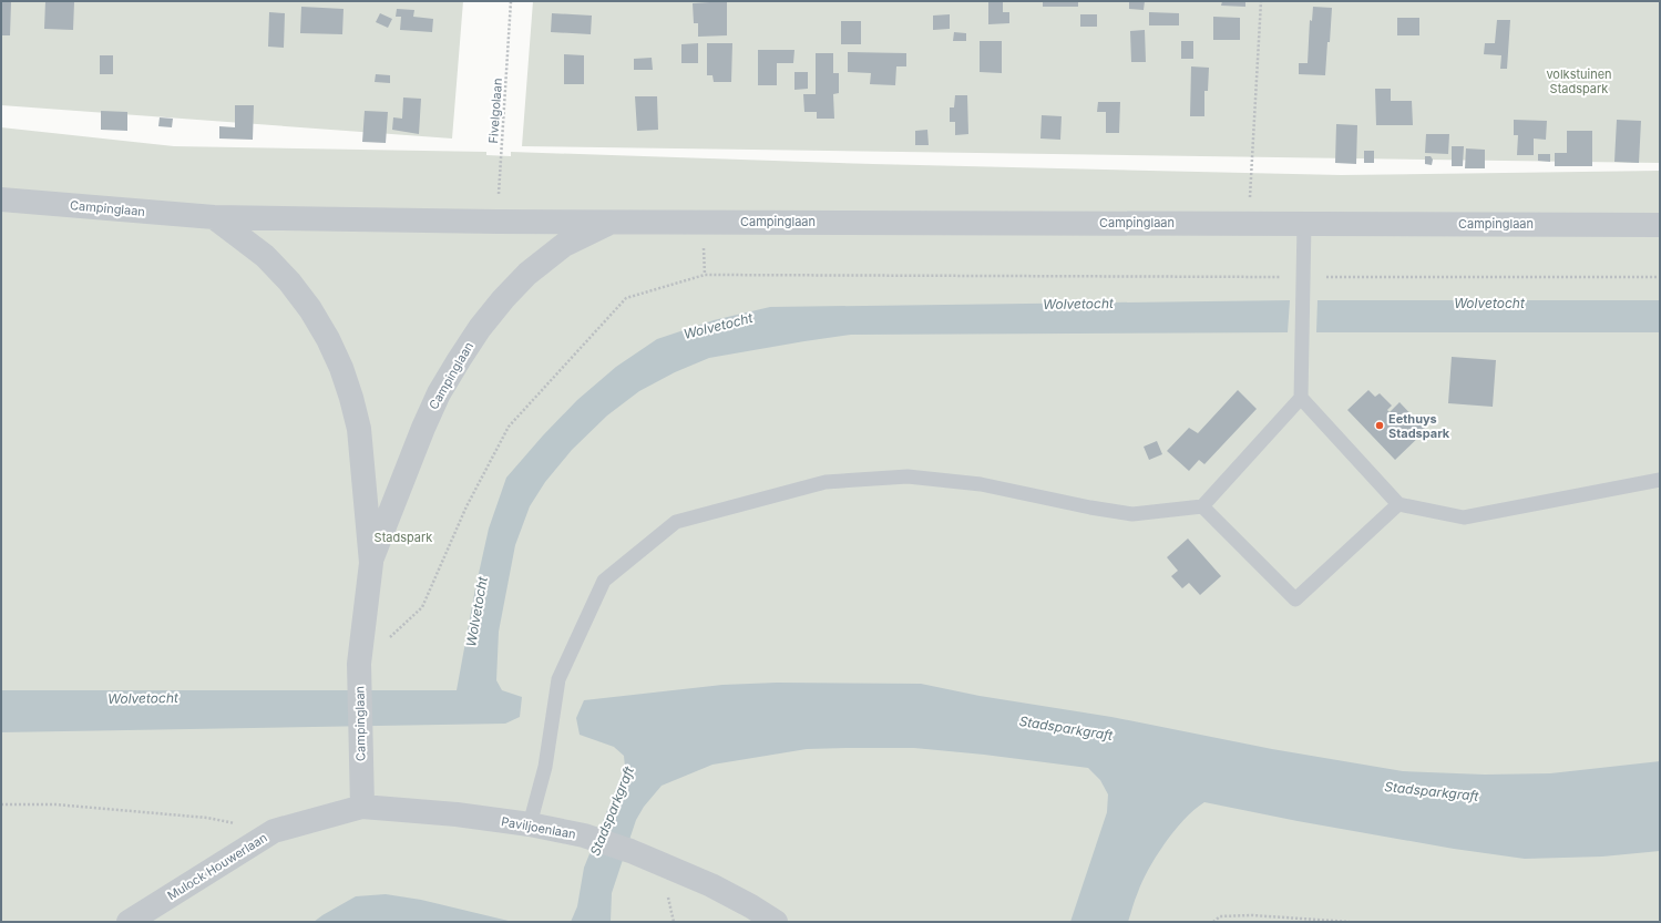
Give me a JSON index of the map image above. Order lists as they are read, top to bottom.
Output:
{
  "streets": {
    "street": ["Campinglaan", "Paviljoenlaan", "Mulock Houwerlaan"],
    "path": ["Fivelgolaan"]
  },
  "crossings": [
    ["Fivelgolaan", "Campinglaan"],
    ["Campinglaan", "Paviljoenlaan"],
    ["Campinglaan", "Mulock Houwerlaan"],
    ["Paviljoenlaan", "Mulock Houwerlaan"]
  ],
  "water": ["Wolvetocht", "Stadsparkgraft"],
  "parks": ["volkstuinen Stadspark", "Stadspark"],
  "places": ["Eethuys Stadspark"]
}
